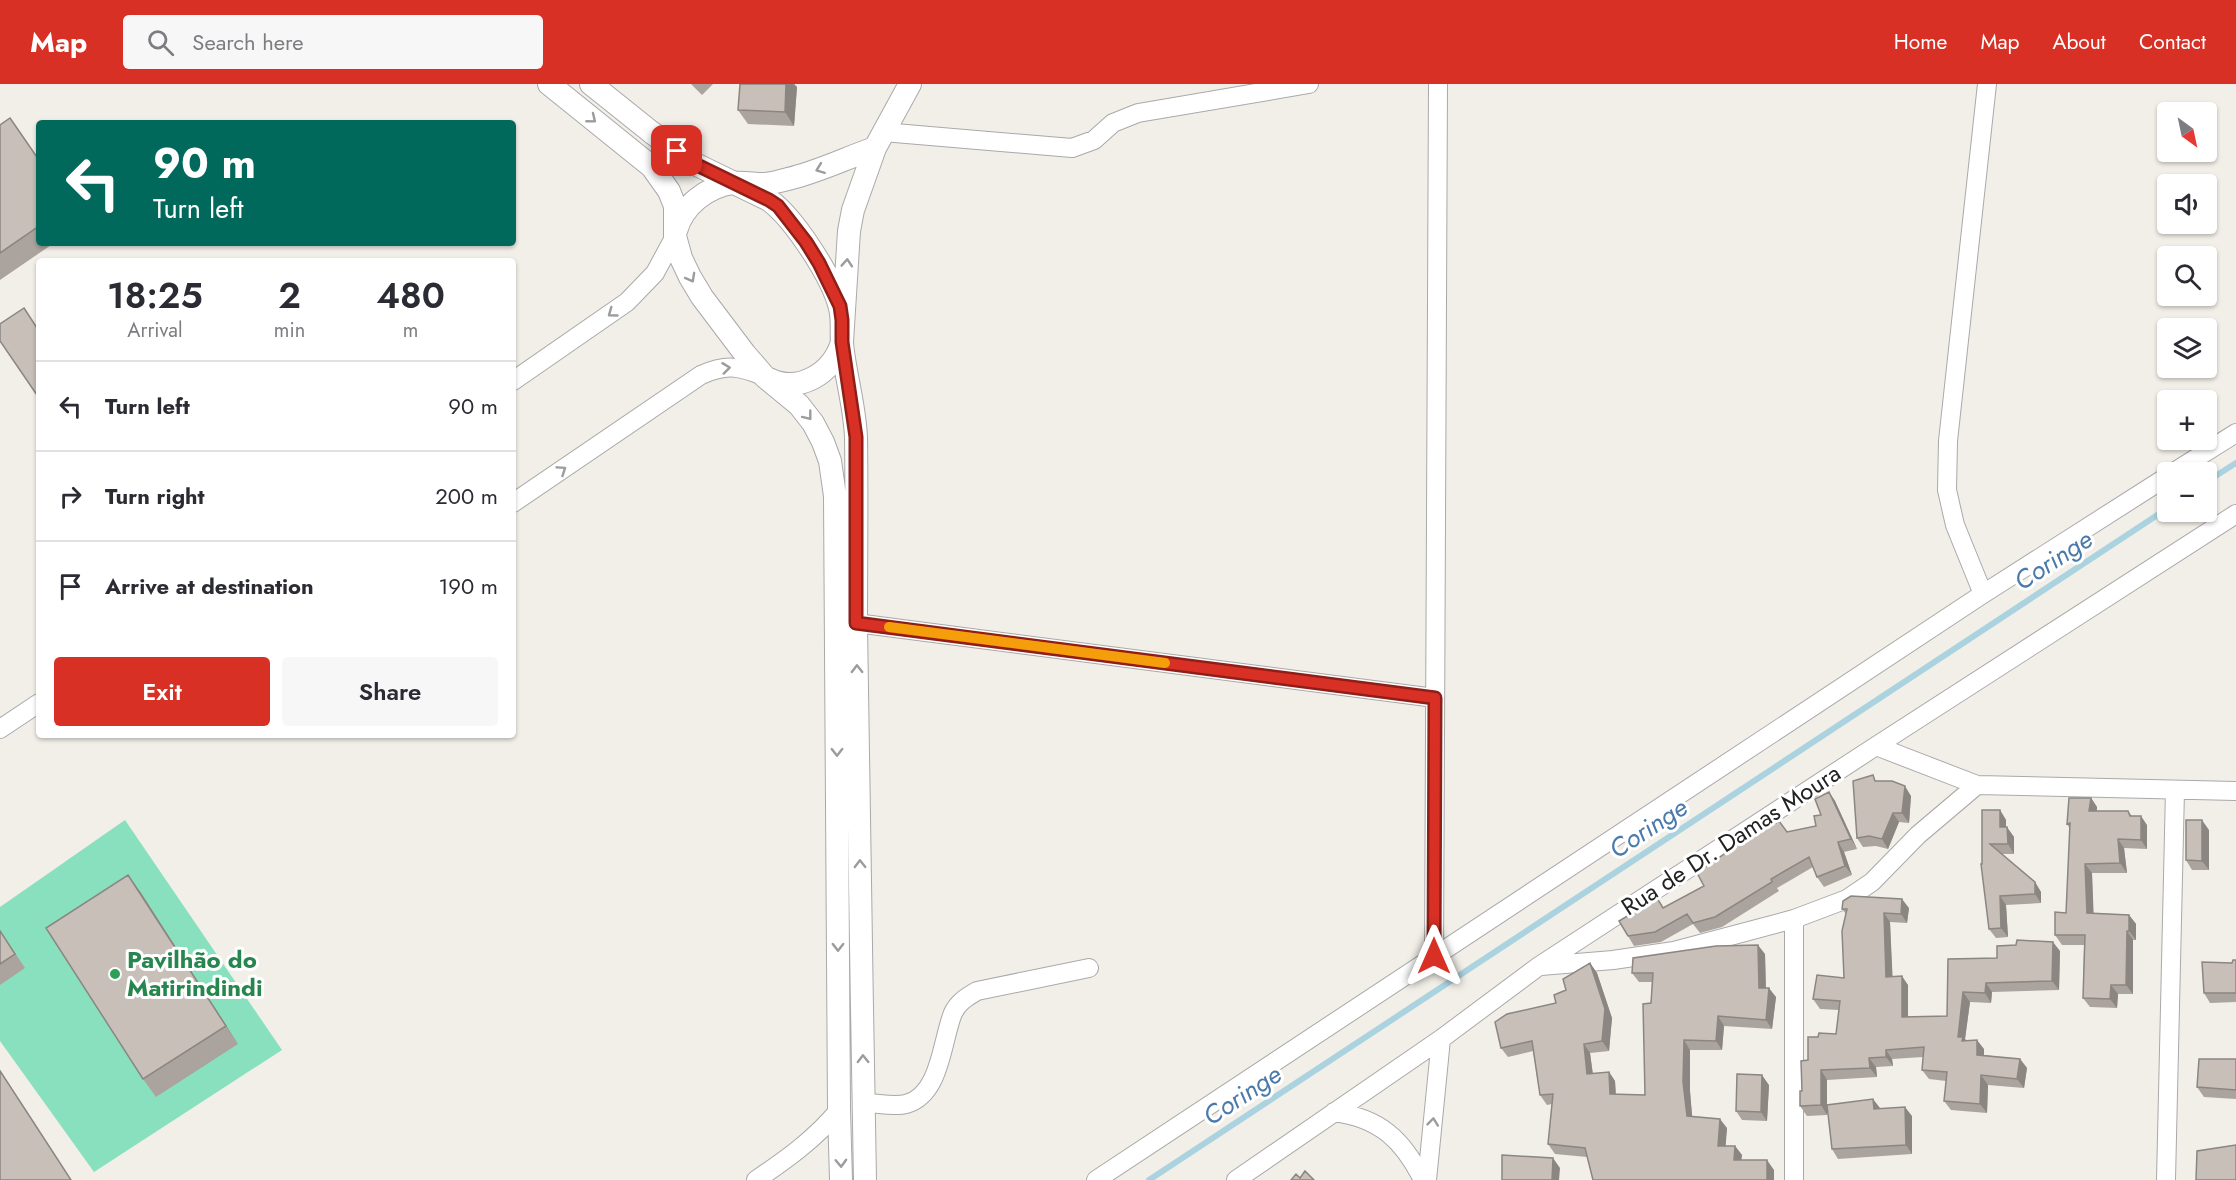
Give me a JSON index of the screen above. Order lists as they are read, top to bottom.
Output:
{
  "streets": {
    "street": ["Rua de Dr. Damas Moura"]
  },
  "water": ["Coringe"],
  "places": ["Pavilhão do Matirindindi"],
  "north": "bottom right",
  "page": {
    "header": "Map",
    "search": "Search here",
    "nav": [
      "Home",
      "Map",
      "About",
      "Contact"
    ],
    "map_buttons": ["+", "−"],
    "turn": ["90 m", "Turn left"],
    "eta": [
      "18:25",
      "Arrival",
      "2",
      "min",
      "480",
      "m"
    ],
    "list": [
      {
        "name": "Turn left",
        "value": "90 m"
      },
      {
        "name": "Turn right",
        "value": "200 m"
      },
      {
        "name": "Arrive at destination",
        "value": "190 m"
      }
    ],
    "buttons": ["Exit", "Share"]
  }
}
